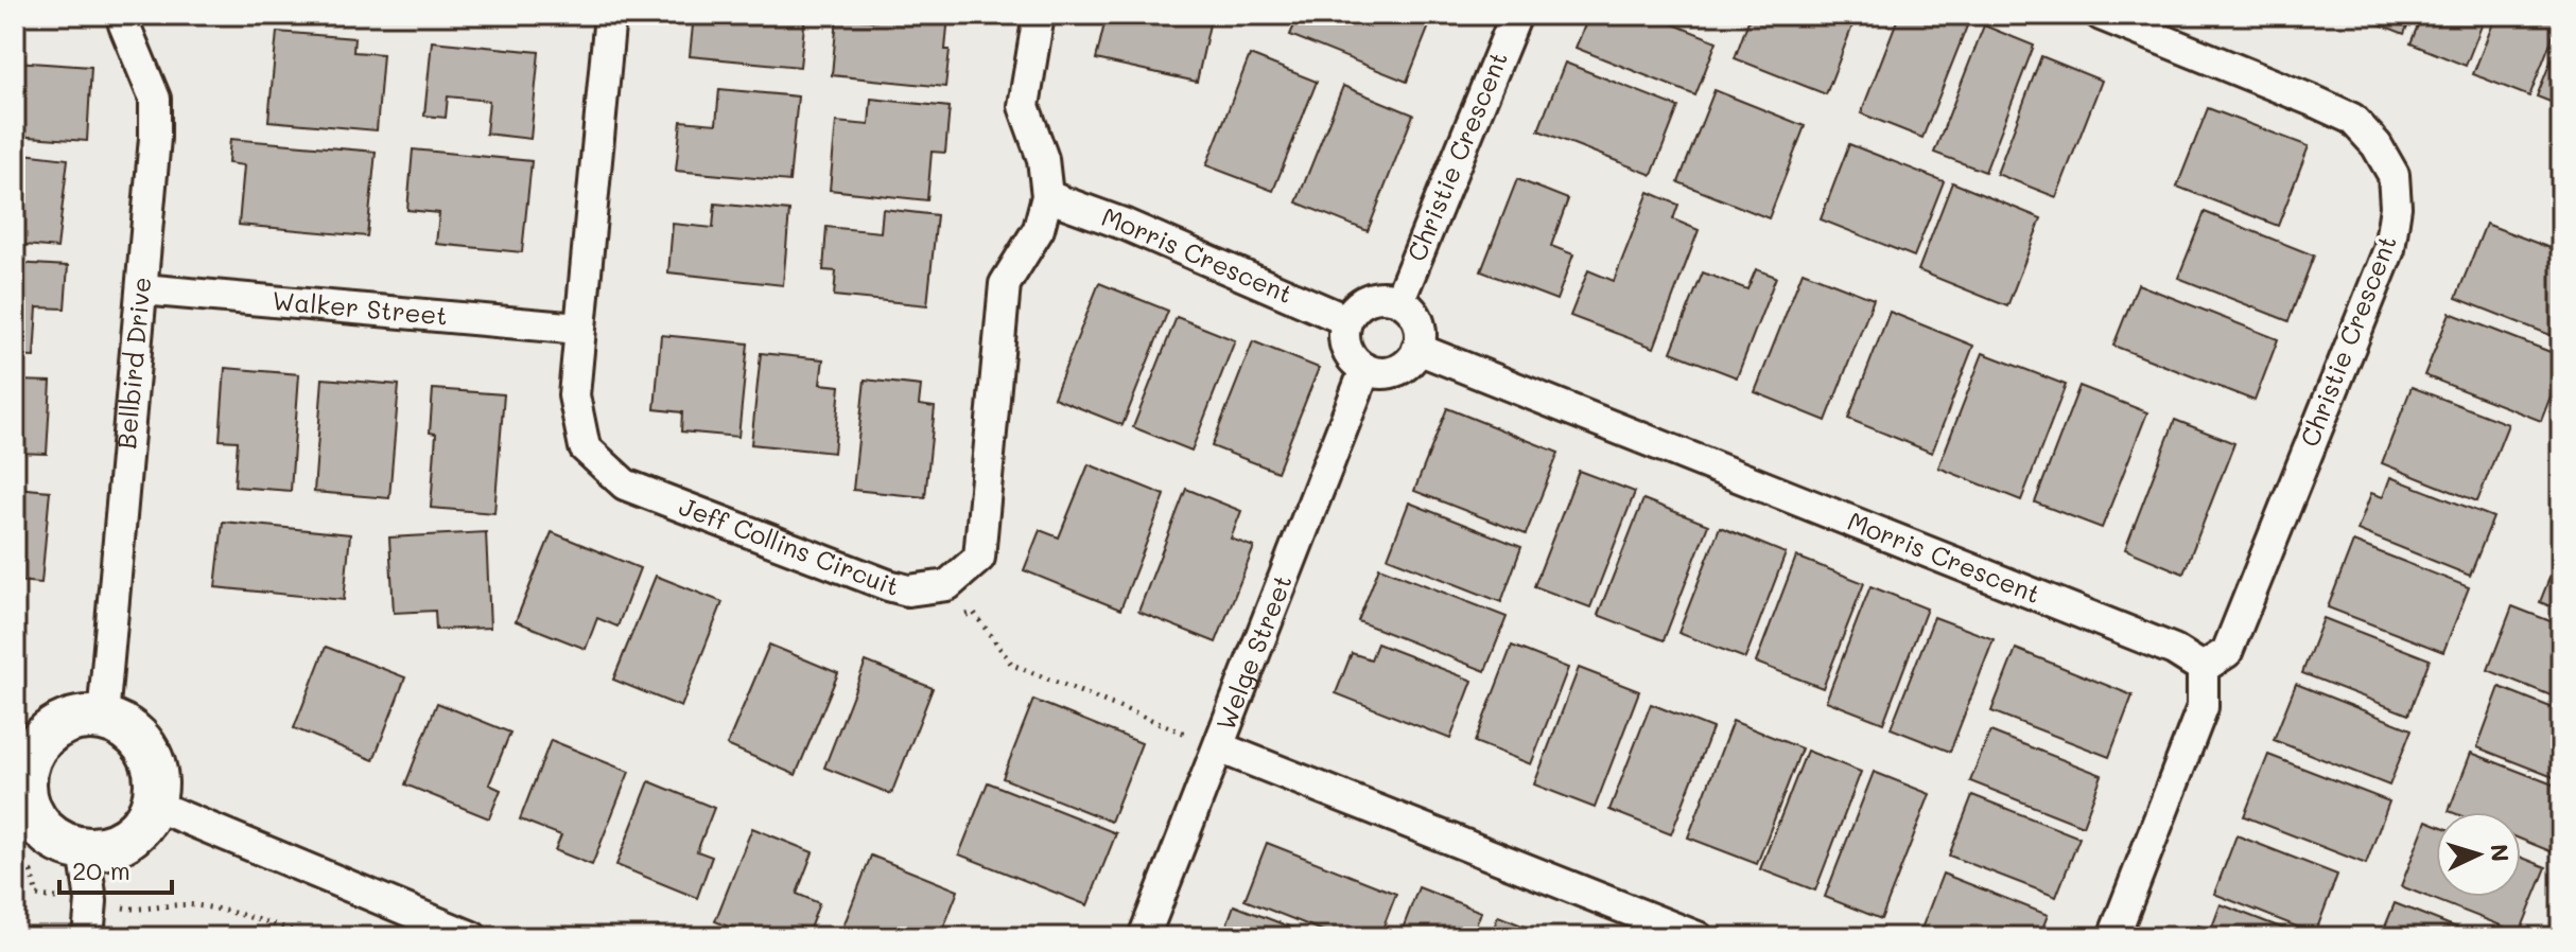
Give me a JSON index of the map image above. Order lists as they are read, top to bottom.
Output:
{
  "streets": {
    "street": [
      "Christie Crescent",
      "Morris Crescent",
      "Walker Street",
      "Bellbird Drive",
      "Jeff Collins Circuit",
      "Welge Street"
    ]
  },
  "crossings": [
    ["Christie Crescent", "Morris Crescent"],
    ["Christie Crescent", "Welge Street"],
    ["Morris Crescent", "Jeff Collins Circuit"],
    ["Morris Crescent", "Welge Street"],
    ["Walker Street", "Bellbird Drive"],
    ["Walker Street", "Jeff Collins Circuit"]
  ],
  "scale_bar": "20 m",
  "north": "right"
}
